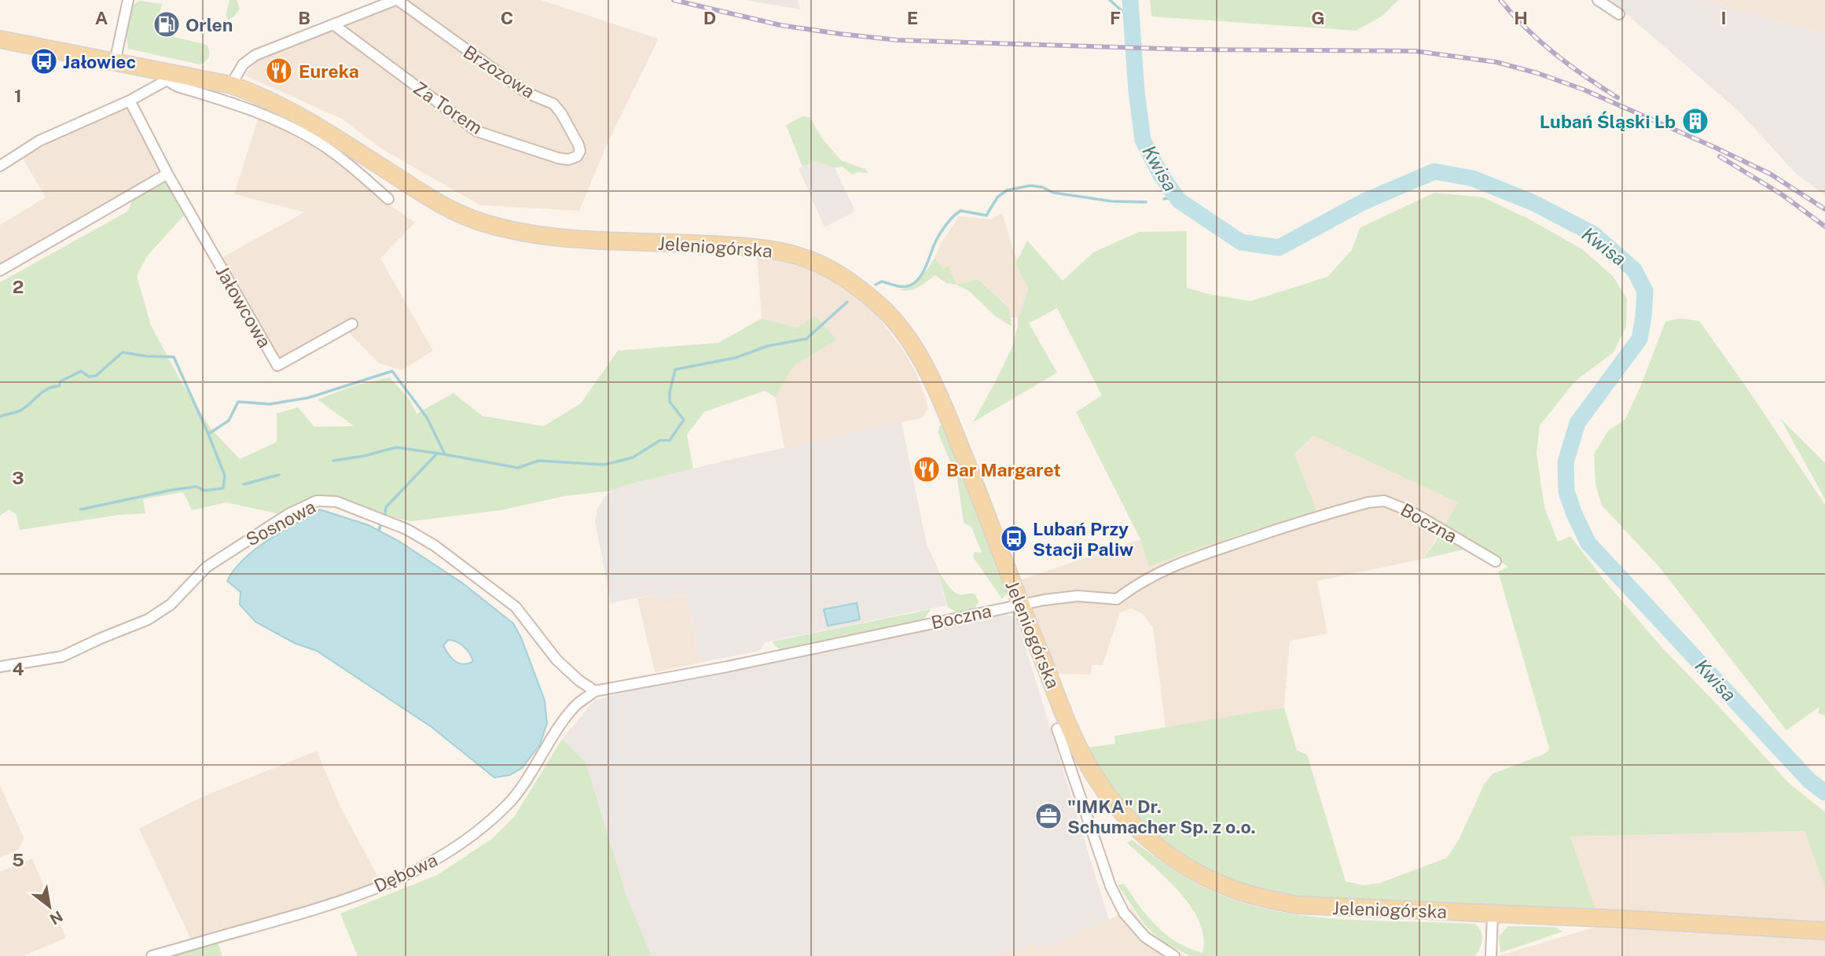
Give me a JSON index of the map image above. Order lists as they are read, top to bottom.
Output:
{
  "streets": {
    "main road": ["Jeleniogórska"],
    "street": [
      "Brzozowa",
      "Za Torem",
      "Jałowcowa",
      "Sosnowa",
      "Boczna",
      "Dębowa"
    ]
  },
  "crossings": [
    ["Brzozowa", "Za Torem"],
    ["Jeleniogórska", "Boczna"],
    ["Sosnowa", "Boczna"],
    ["Sosnowa", "Dębowa"],
    ["Boczna", "Dębowa"]
  ],
  "water": ["Kwisa"],
  "places": {
    "fuel station": ["Orlen"],
    "bus stop": ["Jałowiec", "Lubań Przy Stacji Paliw"],
    "restaurant": ["Eureka", "Bar Margaret"],
    "building": ["Lubań Śląski Lb"],
    "office": ["\"IMKA\" Dr. Schumacher Sp. z o.o."]
  },
  "north": "bottom right",
  "grid": {
    "columns": [
      "A",
      "B",
      "C",
      "D",
      "E",
      "F",
      "G",
      "H",
      "I"
    ],
    "rows": [
      "1",
      "2",
      "3",
      "4",
      "5"
    ]
  }
}
